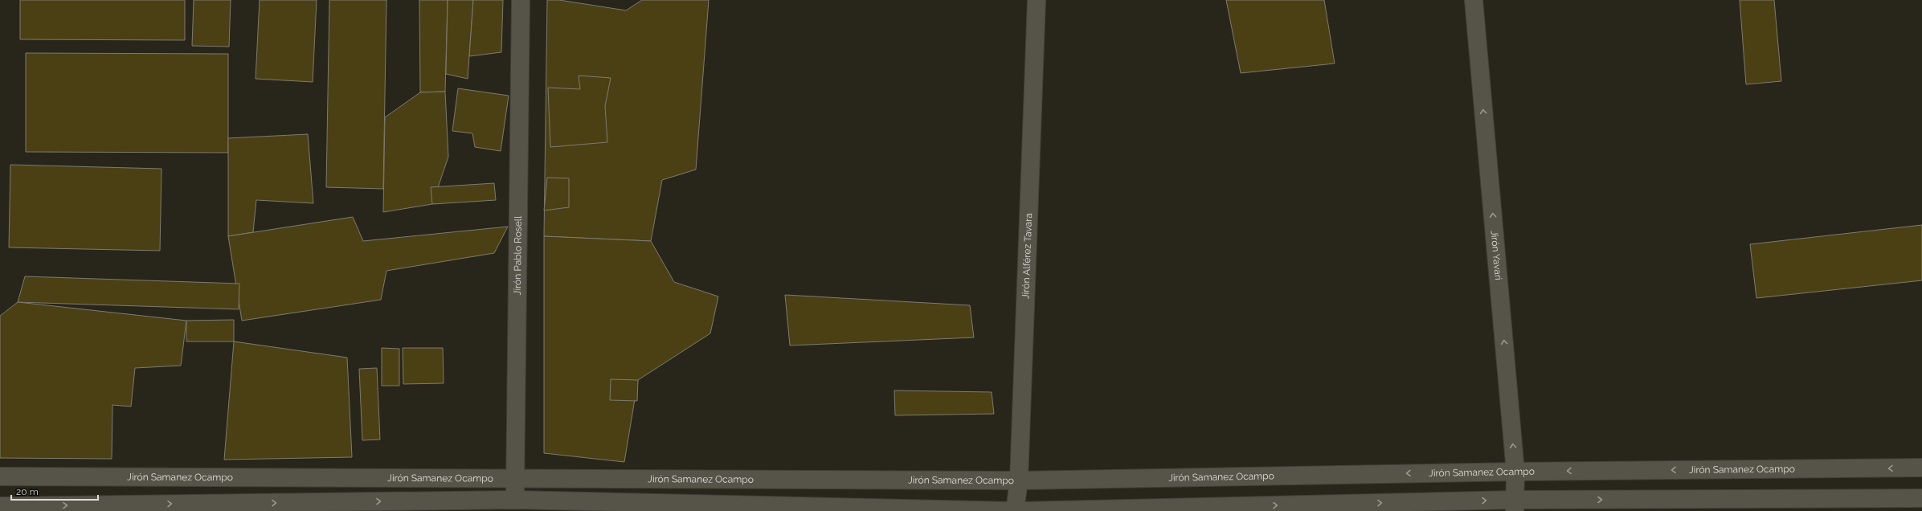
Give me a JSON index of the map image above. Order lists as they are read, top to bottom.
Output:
{
  "streets": {
    "street": [
      "Jirón Pablo Rosell",
      "Jirón Alférez Tavara",
      "Jirón Yavari",
      "Jirón Samanez Ocampo"
    ]
  },
  "crossings": [
    ["Jirón Pablo Rosell", "Jirón Samanez Ocampo"],
    ["Jirón Alférez Tavara", "Jirón Samanez Ocampo"],
    ["Jirón Yavari", "Jirón Samanez Ocampo"]
  ],
  "one_way": ["Jirón Yavari"],
  "scale_bar": "20 m"
}
